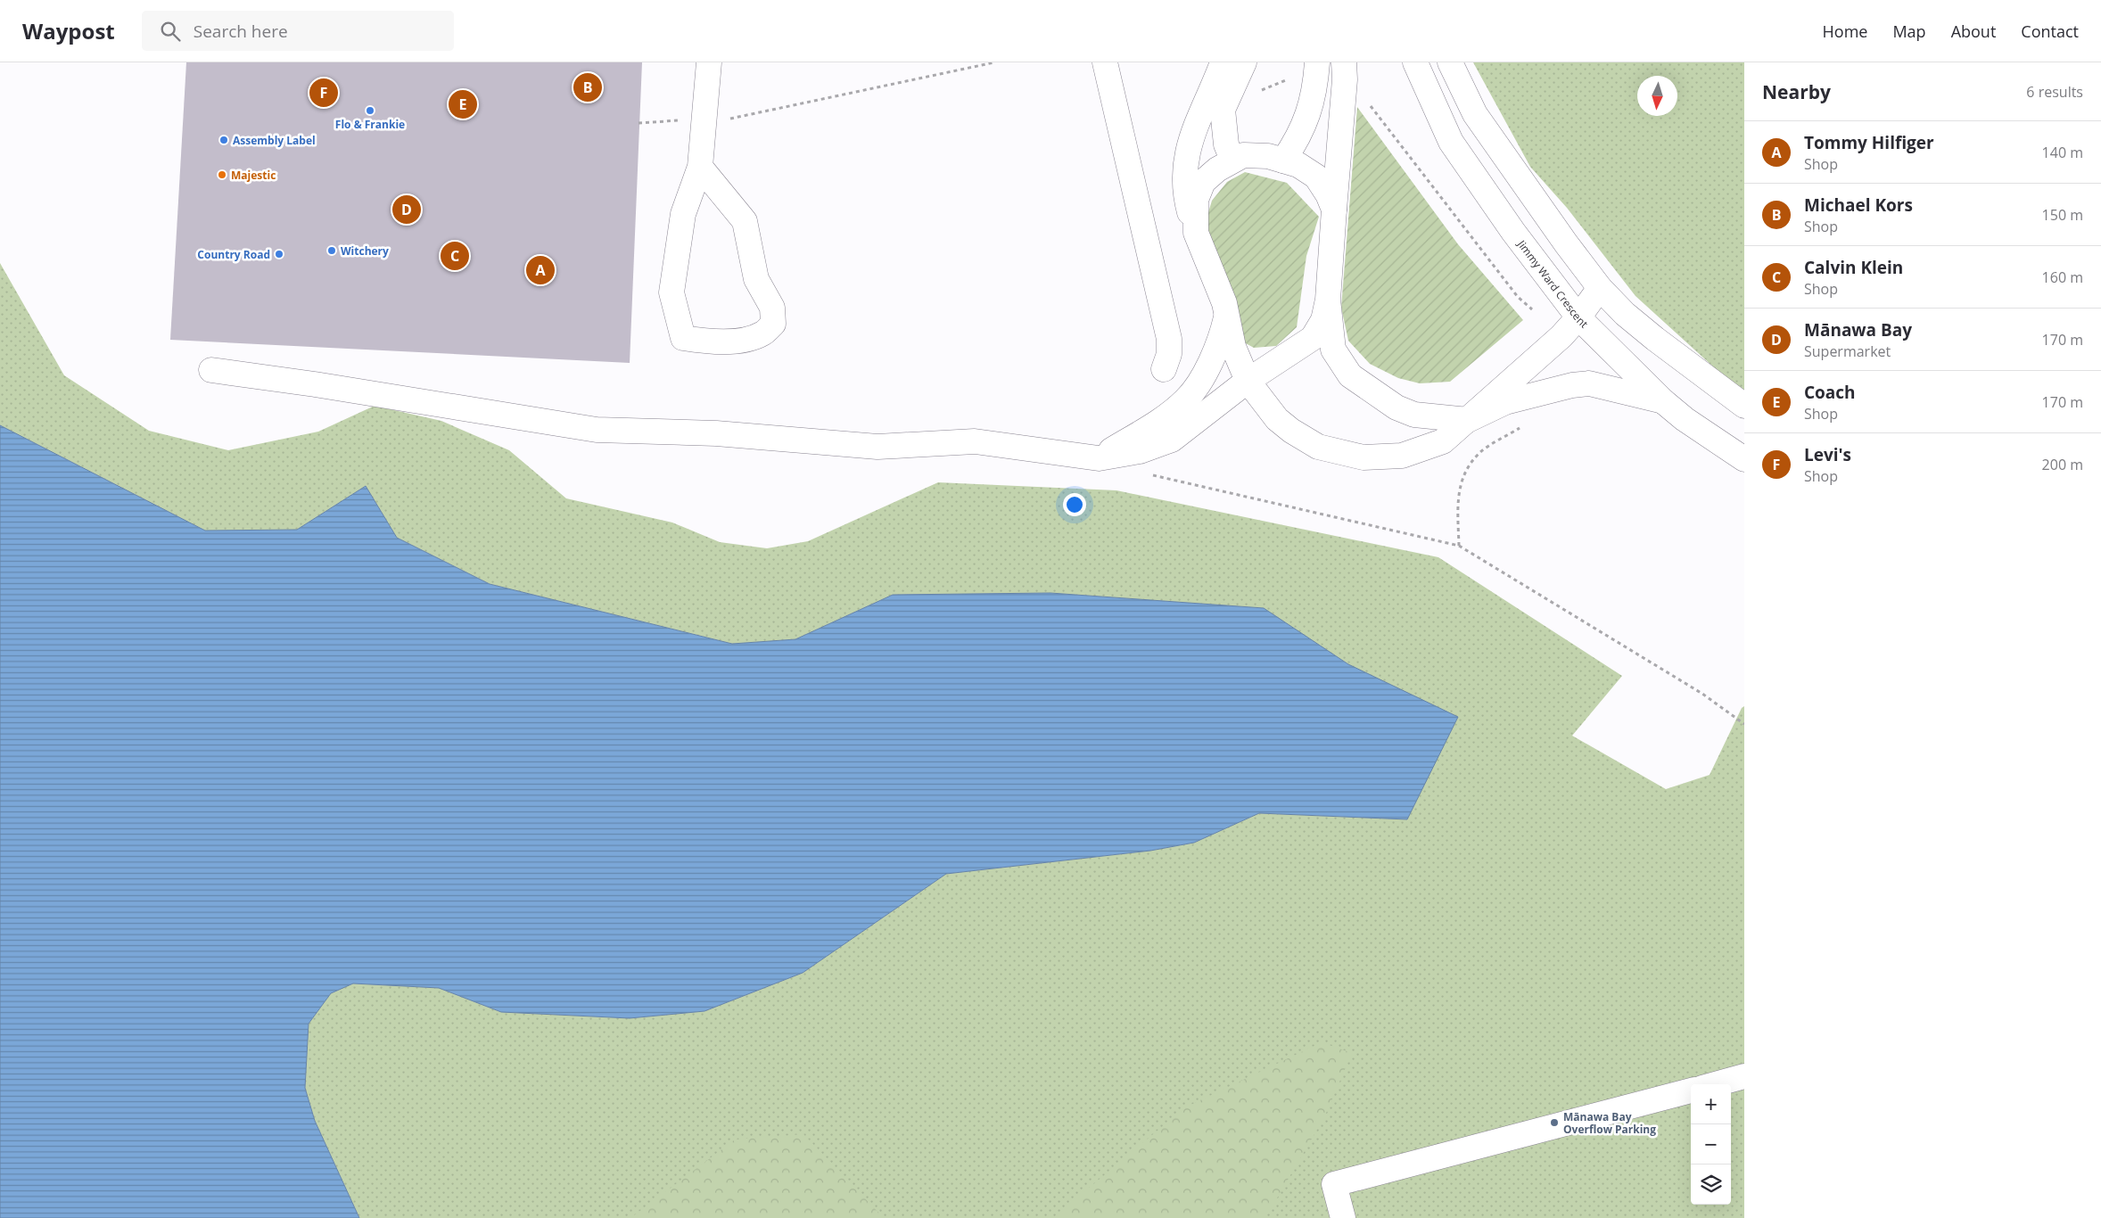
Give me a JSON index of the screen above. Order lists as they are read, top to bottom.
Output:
{
  "streets": {
    "street": ["Jimmy Ward Crescent"]
  },
  "places": [
    "Flo & Frankie",
    "Assembly Label",
    "Majestic",
    "Witchery",
    "Country Road",
    "Mānawa Bay Overflow Parking"
  ],
  "north": "bottom",
  "page": {
    "header": "Waypost",
    "search": "Search here",
    "nav": [
      "Home",
      "Map",
      "About",
      "Contact"
    ],
    "heading": ["Nearby", "6 results"],
    "pins": [
      "B",
      "F",
      "E",
      "D",
      "C",
      "A"
    ],
    "list": [
      {
        "mark": "A",
        "name": "Tommy Hilfiger",
        "note": "Shop",
        "value": "140 m"
      },
      {
        "mark": "B",
        "name": "Michael Kors",
        "note": "Shop",
        "value": "150 m"
      },
      {
        "mark": "C",
        "name": "Calvin Klein",
        "note": "Shop",
        "value": "160 m"
      },
      {
        "mark": "D",
        "name": "Mānawa Bay",
        "note": "Supermarket",
        "value": "170 m"
      },
      {
        "mark": "E",
        "name": "Coach",
        "note": "Shop",
        "value": "170 m"
      },
      {
        "mark": "F",
        "name": "Levi's",
        "note": "Shop",
        "value": "200 m"
      }
    ],
    "map_buttons": ["+", "−"]
  }
}
